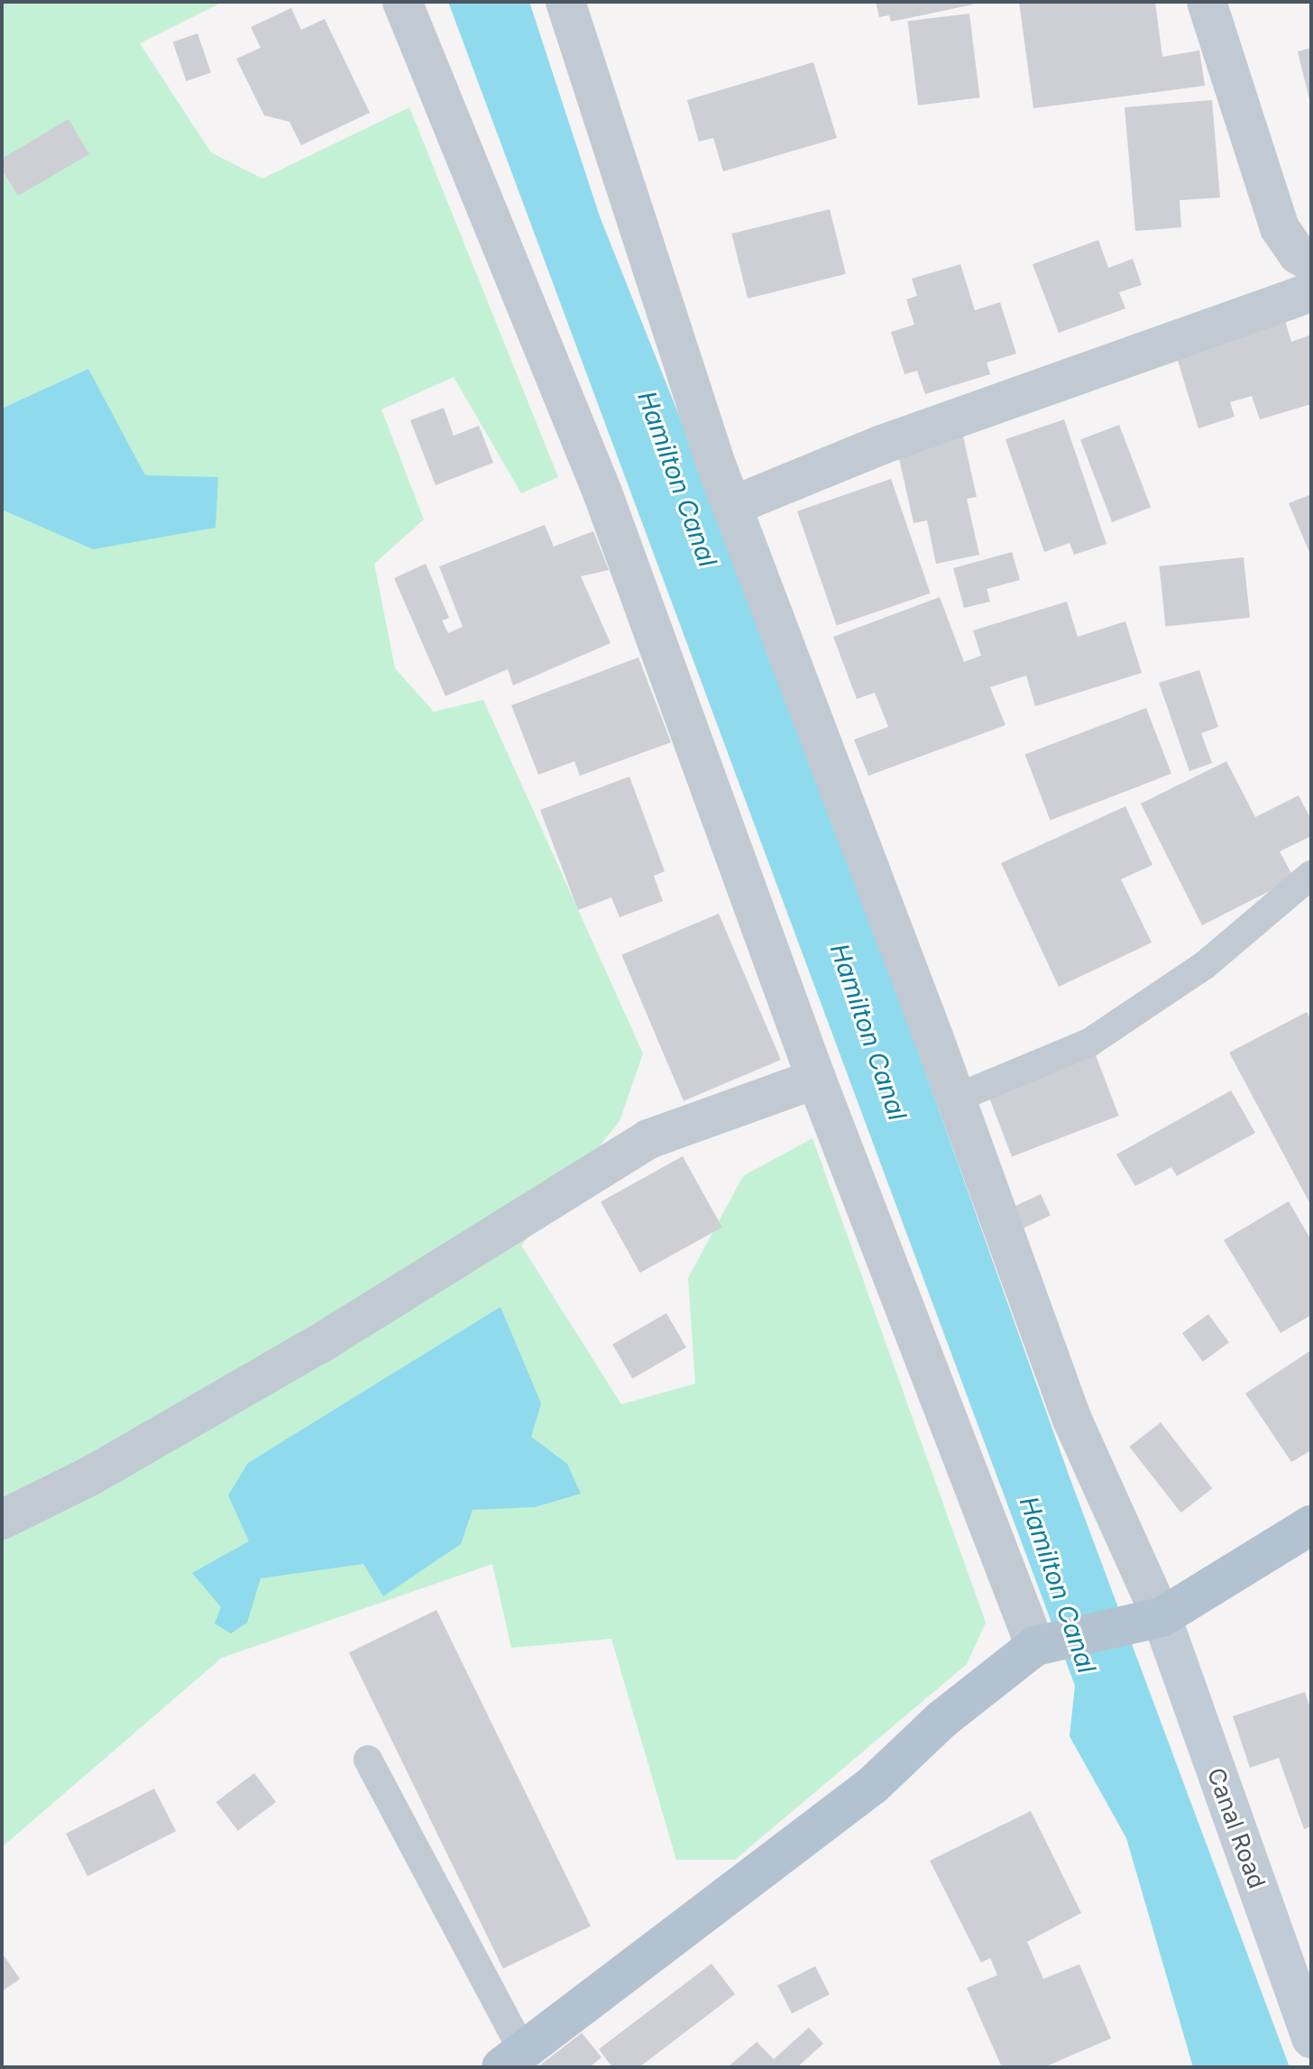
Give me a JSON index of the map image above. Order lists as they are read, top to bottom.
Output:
{
  "streets": {
    "main road": ["Canal Road"]
  },
  "water": ["Hamilton Canal"]
}
